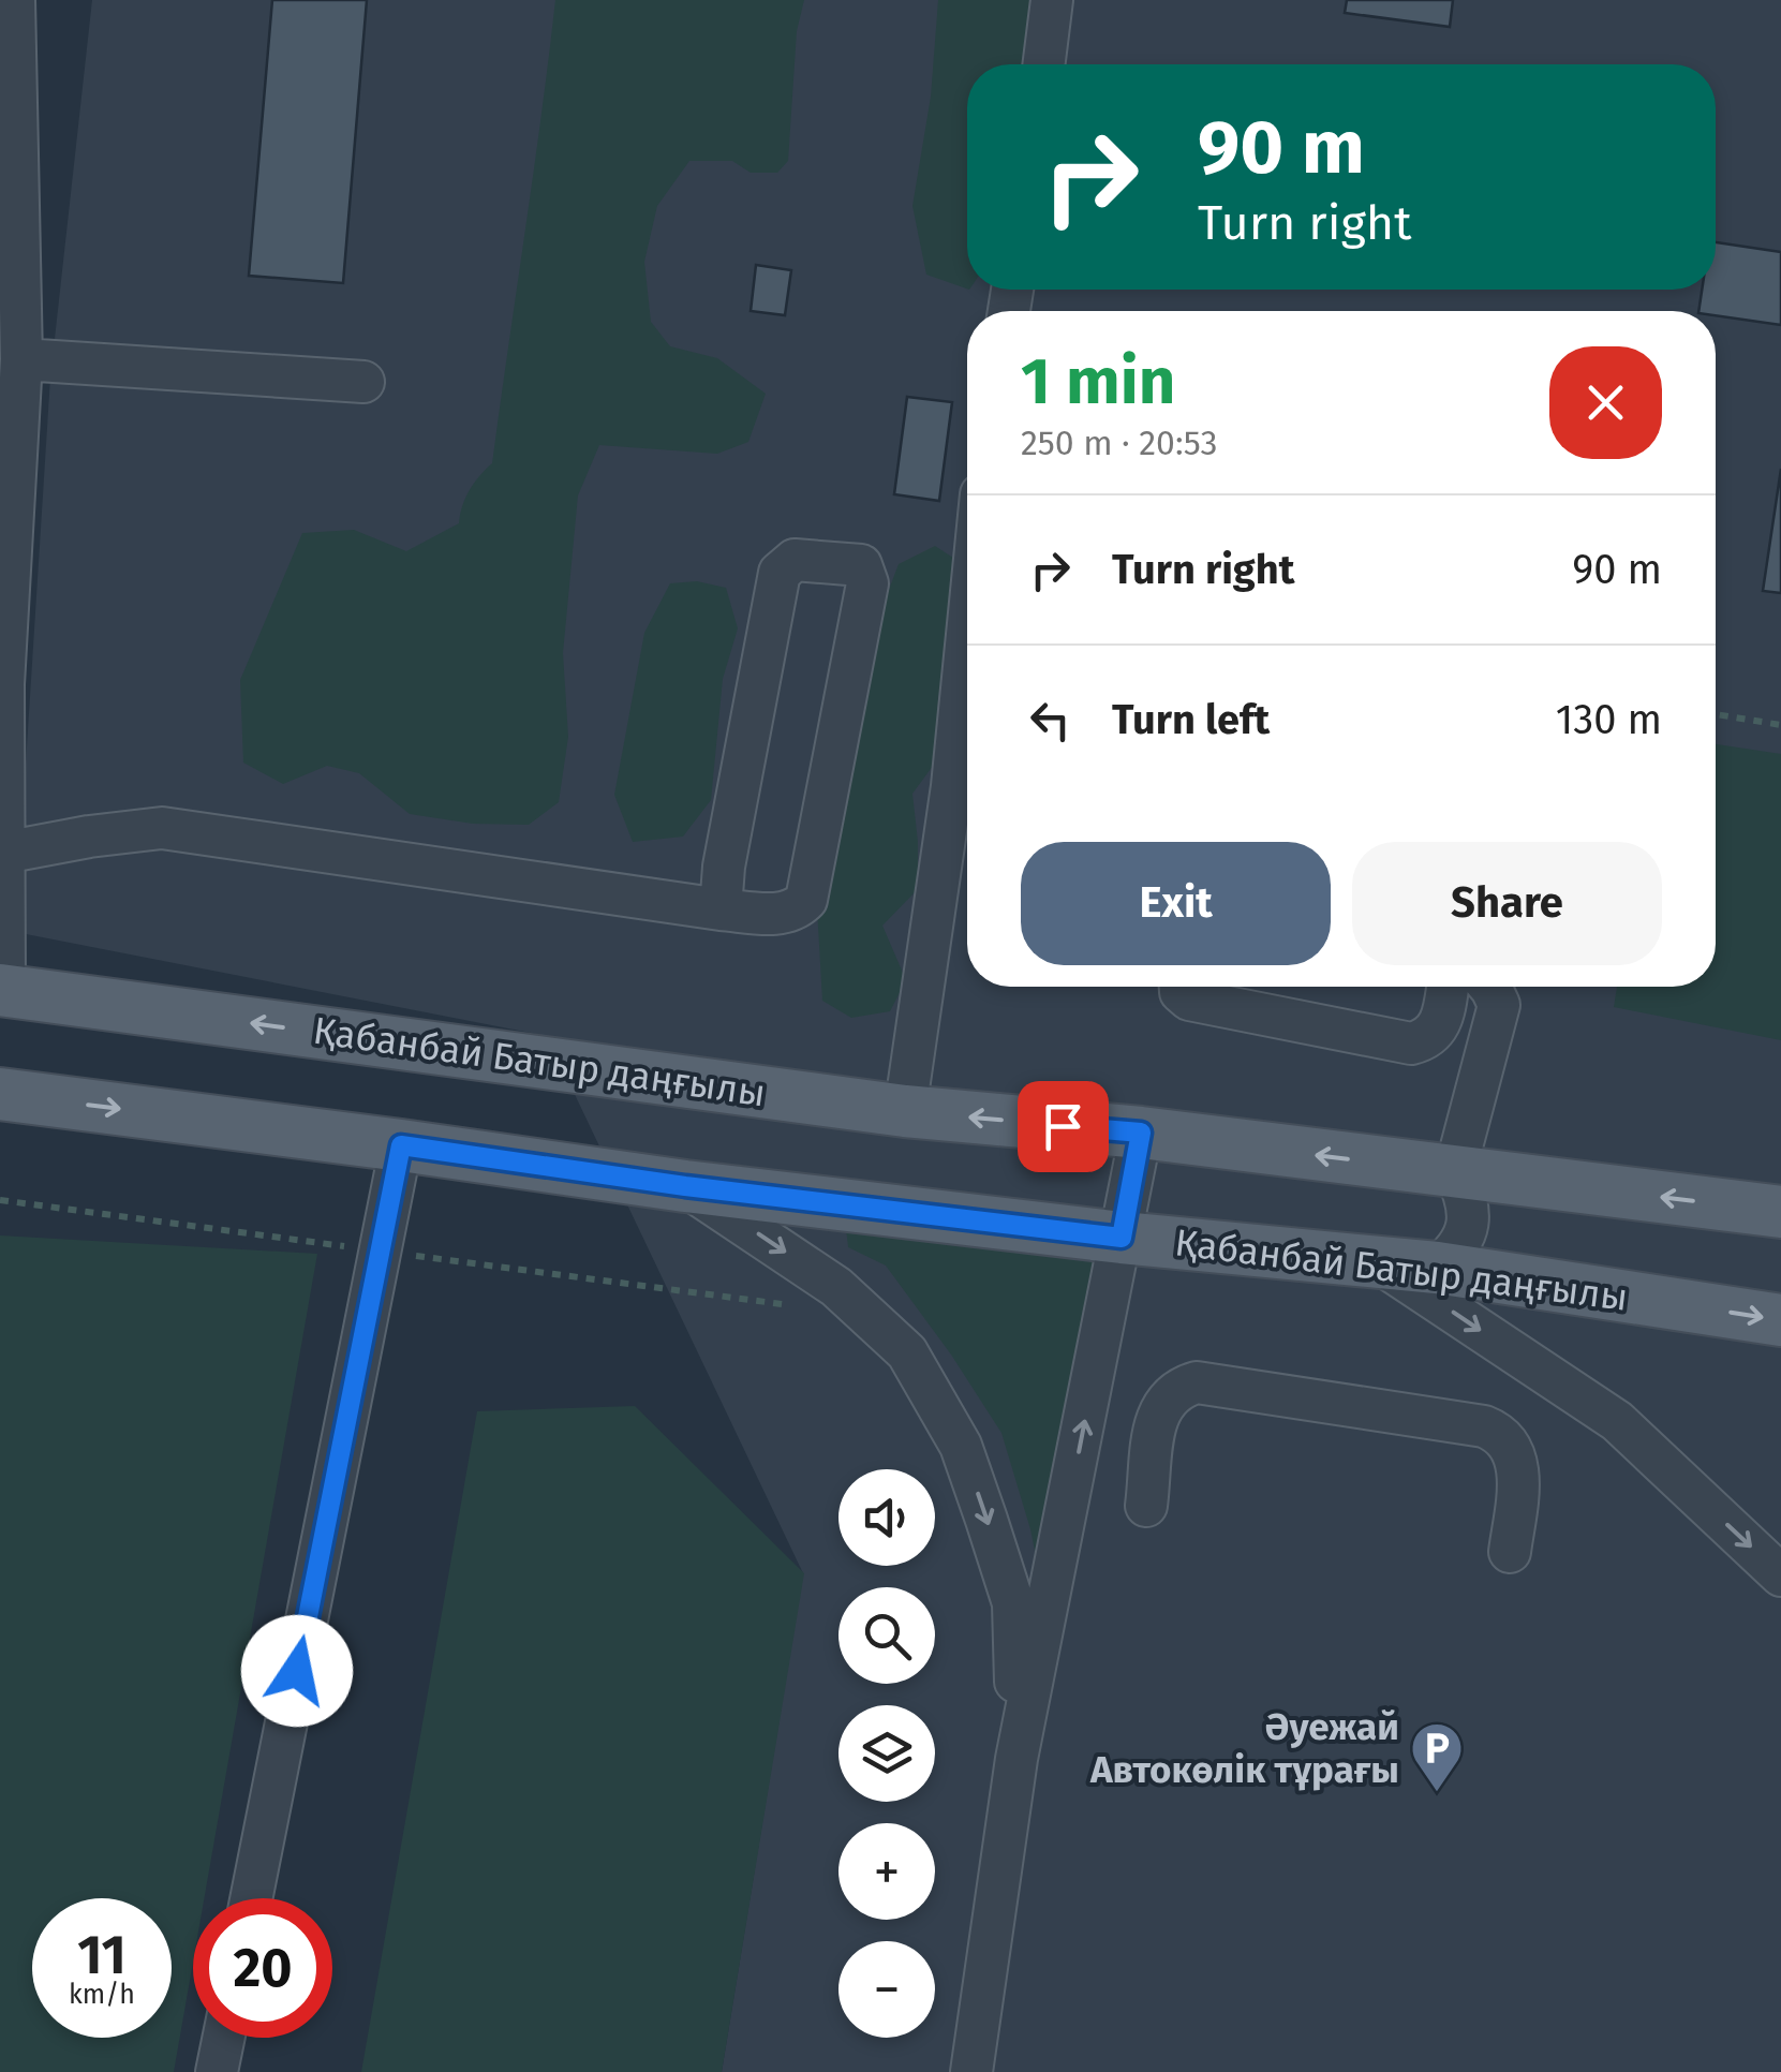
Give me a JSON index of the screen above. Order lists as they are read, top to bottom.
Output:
{
  "streets": {
    "main road": ["Қабанбай Батыр даңғылы"]
  },
  "places": {
    "parking": ["Әуежай Автокөлік тұрағы"]
  },
  "page": {
    "turn": ["90 m", "Turn right"],
    "heading": ["1 min", "250 m · 20:53"],
    "list": [
      {
        "name": "Turn right",
        "value": "90 m"
      },
      {
        "name": "Turn left",
        "value": "130 m"
      }
    ],
    "buttons": ["Exit", "Share"],
    "map_buttons": ["+", "−"],
    "speed": "11 km/h",
    "limit": "20"
  }
}
